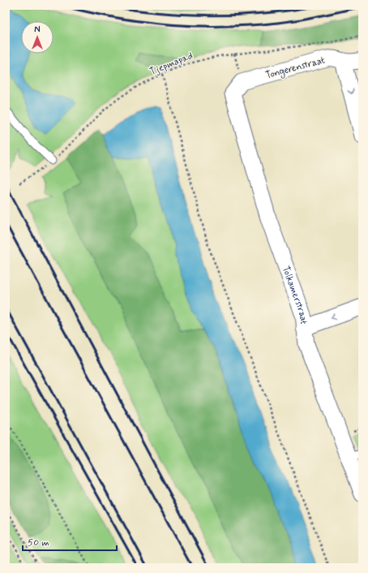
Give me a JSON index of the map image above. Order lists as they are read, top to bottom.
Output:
{
  "streets": {
    "street": ["Tongerenstraat", "Tolkamerstraat"],
    "path": ["Tjepmapad"]
  },
  "crossings": [
    ["Tongerenstraat", "Tolkamerstraat"]
  ],
  "scale_bar": "50 m",
  "north": "top"
}
